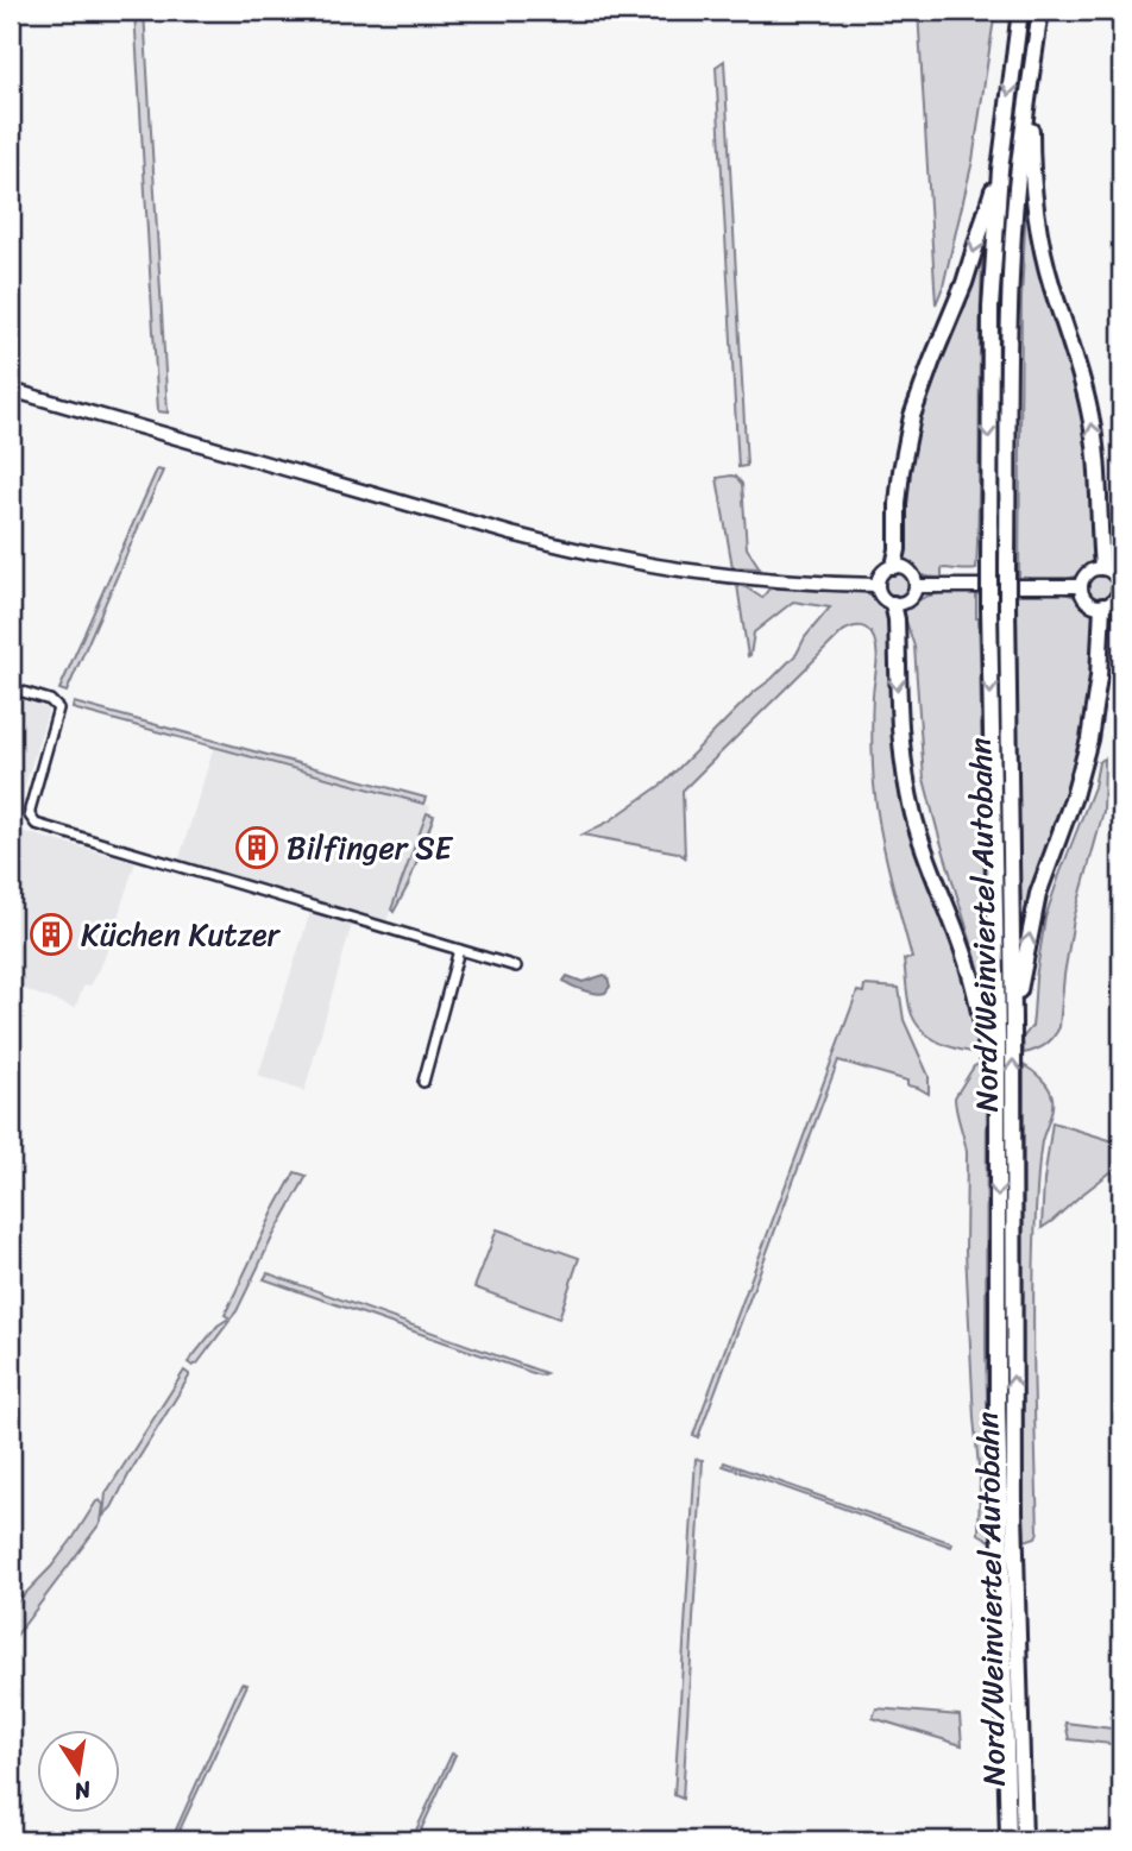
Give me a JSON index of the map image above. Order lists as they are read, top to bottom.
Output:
{
  "streets": {
    "highway": ["Nord/Weinviertel Autobahn"]
  },
  "places": {
    "building": ["Bilfinger SE", "Küchen Kutzer"]
  },
  "north": "bottom"
}
